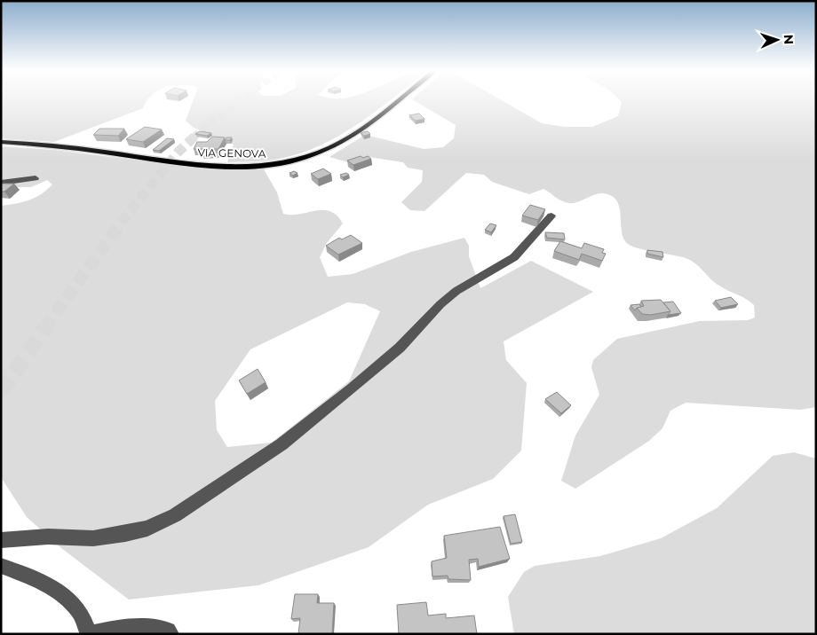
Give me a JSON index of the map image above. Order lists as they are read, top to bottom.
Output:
{
  "streets": {
    "main road": ["VIA GENOVA"]
  },
  "north": "right"
}
